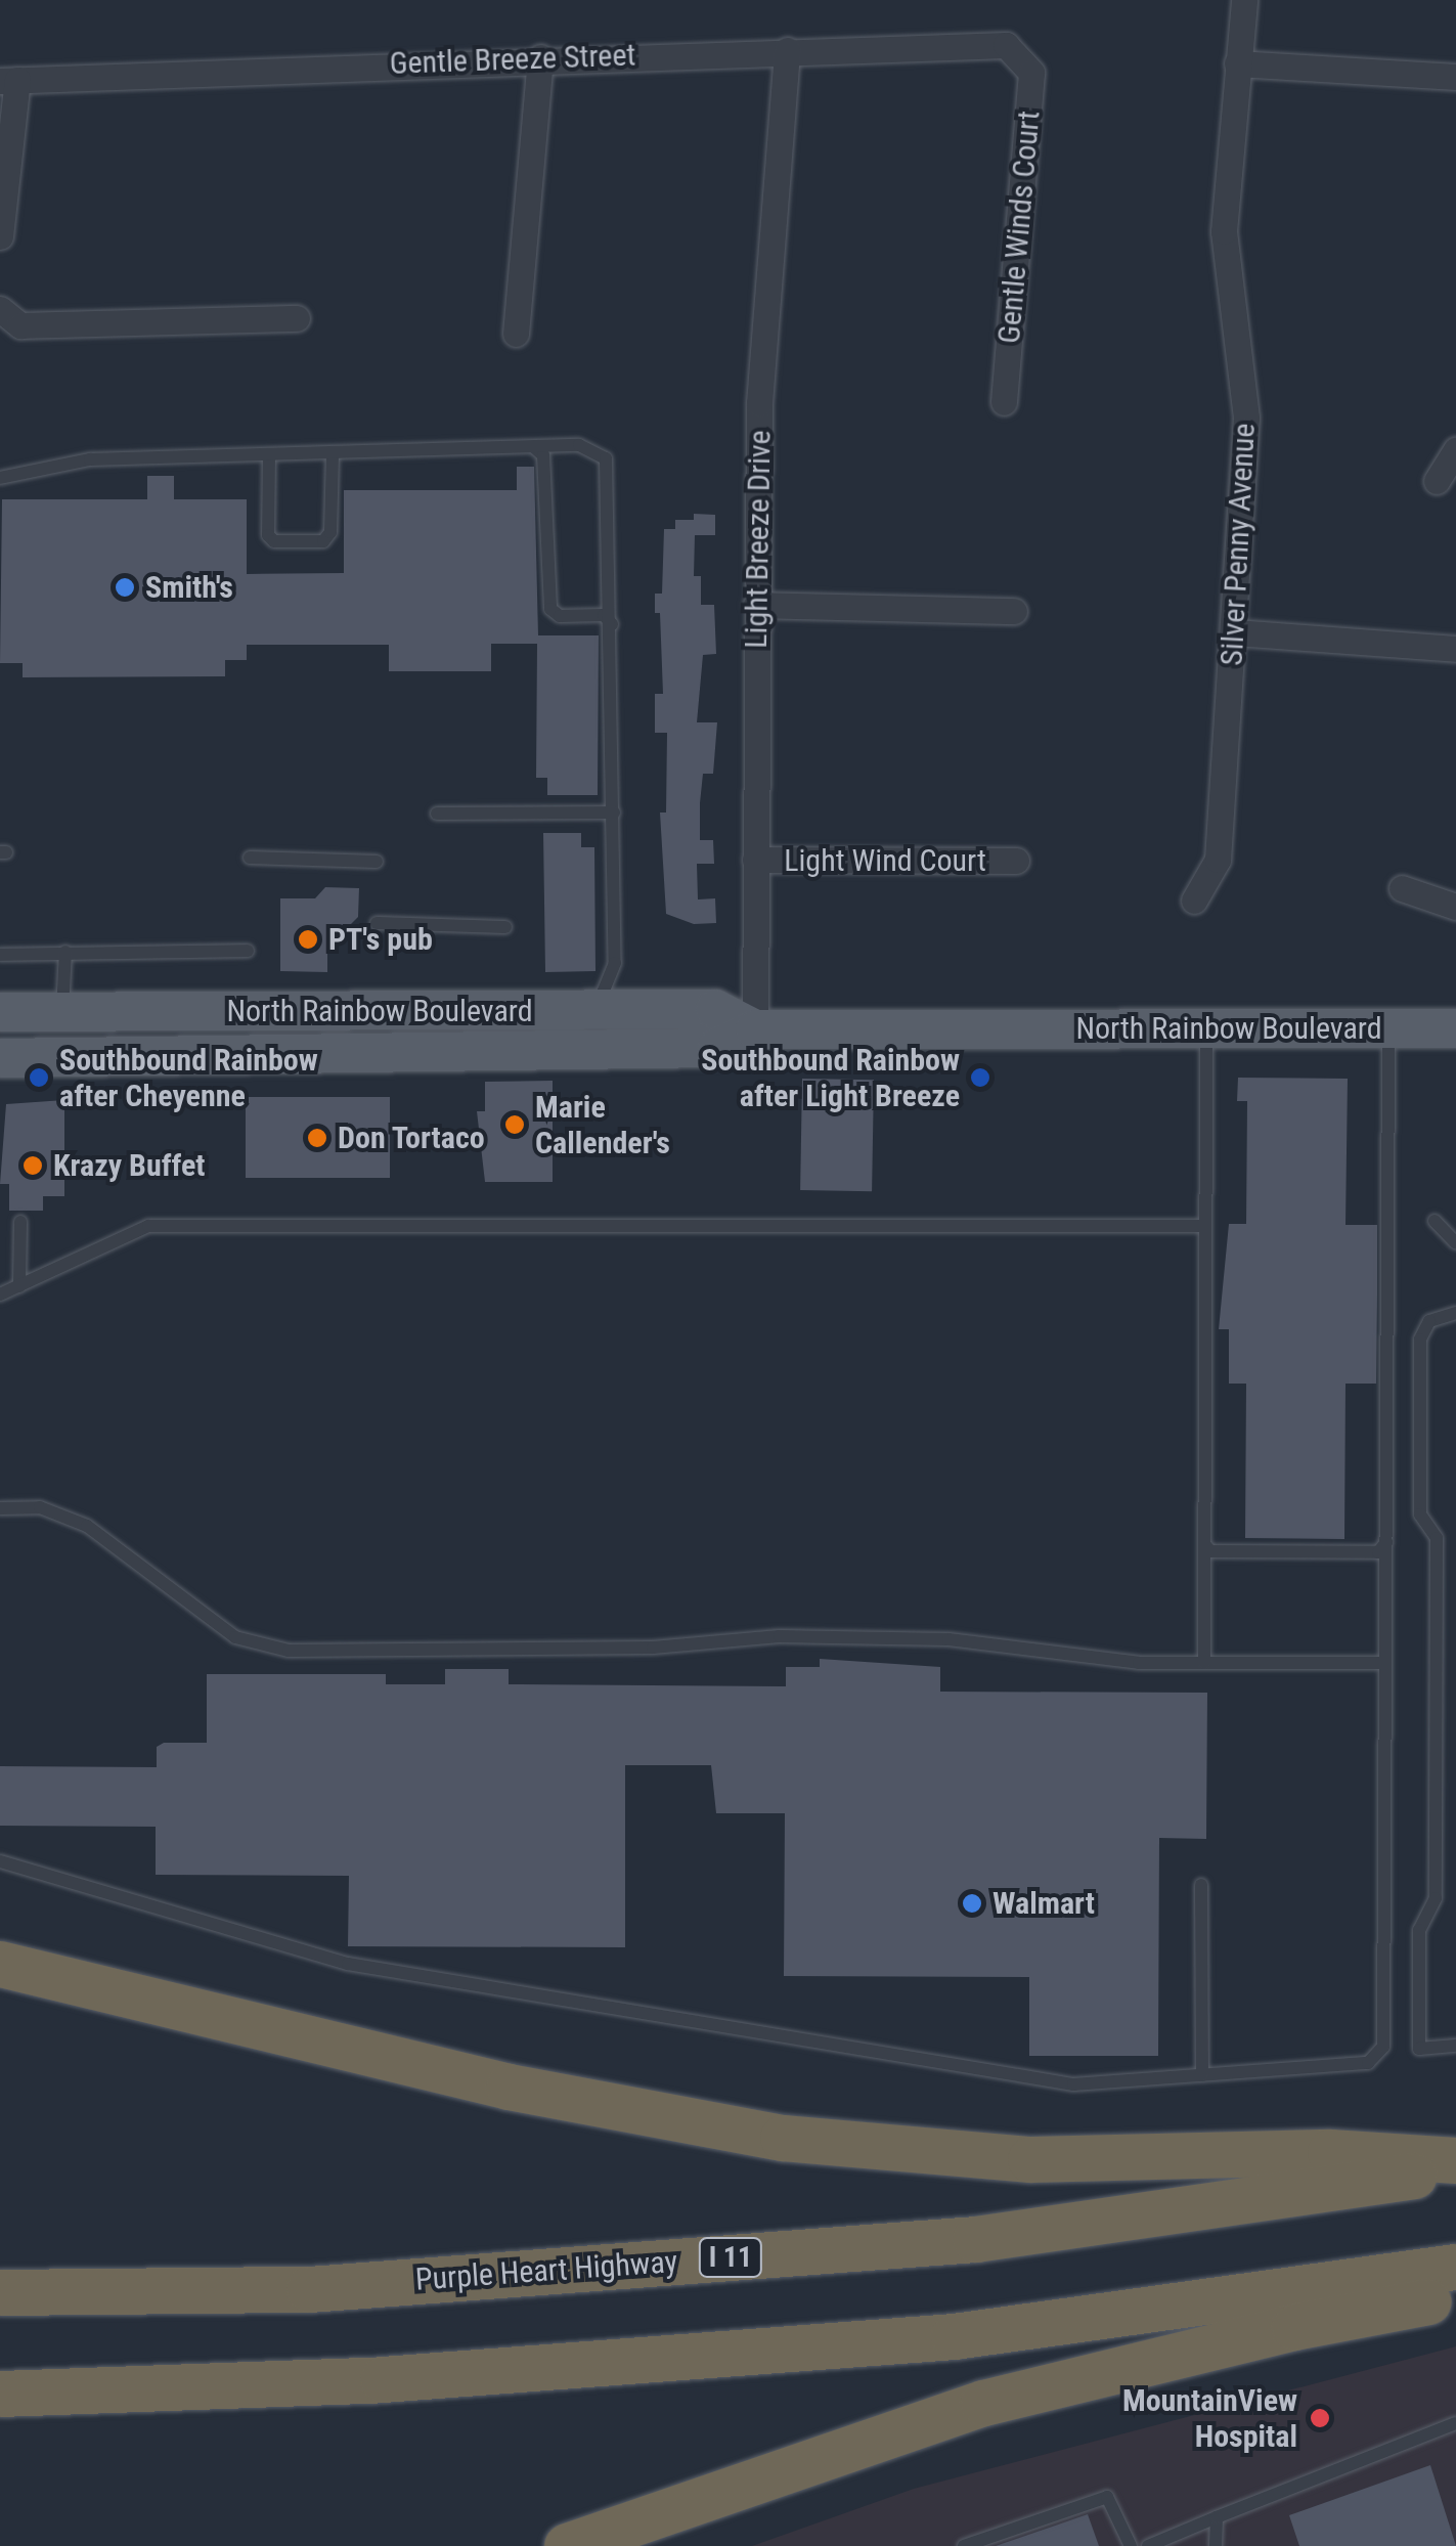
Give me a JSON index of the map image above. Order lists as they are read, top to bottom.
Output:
{
  "streets": {
    "highway": ["I 11", "Purple Heart Highway"],
    "main road": ["North Rainbow Boulevard"],
    "street": [
      "Gentle Breeze Street",
      "Gentle Winds Court",
      "Light Breeze Drive",
      "Silver Penny Avenue",
      "Light Wind Court"
    ]
  },
  "crossings": [
    ["Gentle Breeze Street", "Gentle Winds Court"],
    ["Gentle Breeze Street", "Light Breeze Drive"],
    ["Light Breeze Drive", "Light Wind Court"],
    ["Light Breeze Drive", "North Rainbow Boulevard"]
  ],
  "places": [
    "Smith's",
    "PT's pub",
    "Southbound Rainbow after Cheyenne",
    "Southbound Rainbow after Light Breeze",
    "Marie Callender's",
    "Don Tortaco",
    "Krazy Buffet",
    "Walmart",
    "MountainView Hospital"
  ]
}
